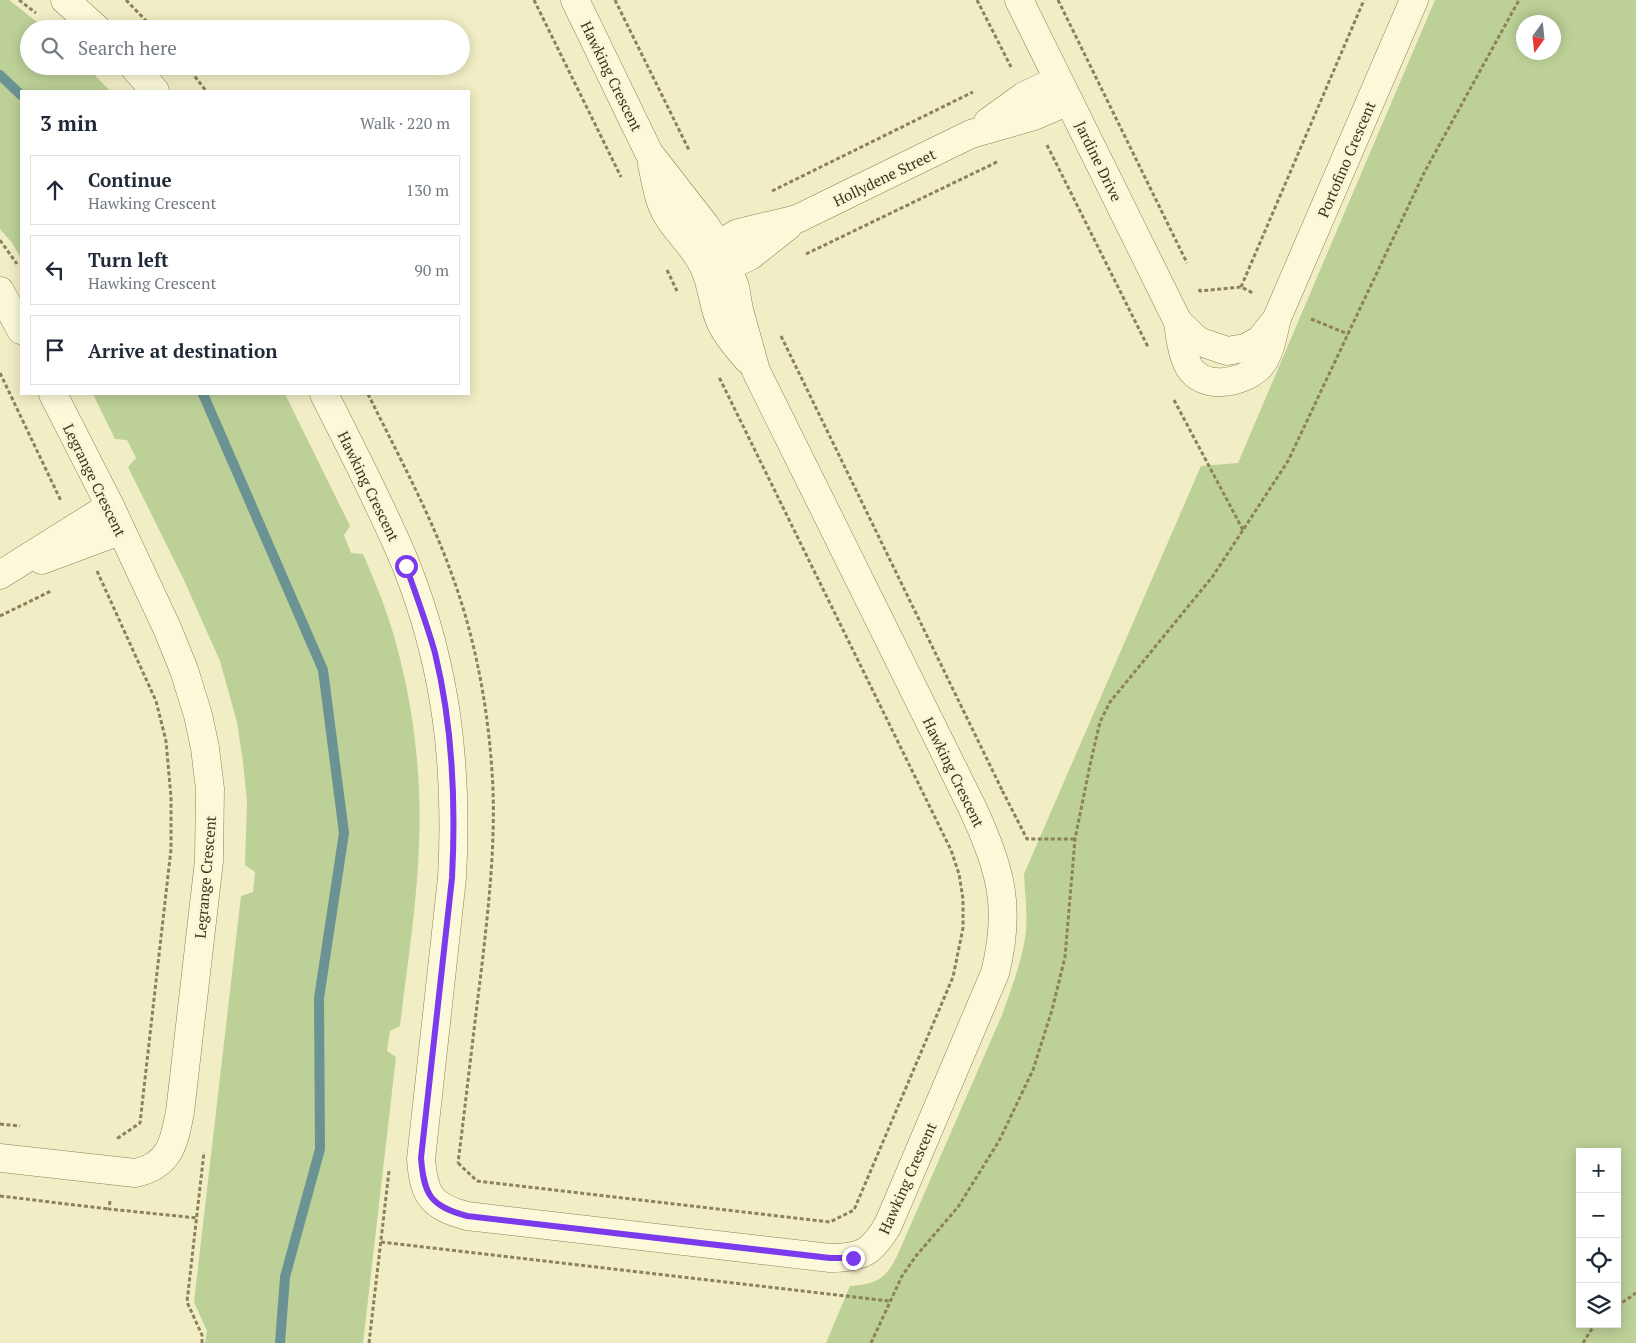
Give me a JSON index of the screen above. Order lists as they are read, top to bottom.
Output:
{
  "streets": {
    "street": [
      "Hawking Crescent",
      "Portofino Crescent",
      "Jardine Drive",
      "Hollydene Street",
      "Legrange Crescent"
    ]
  },
  "crossings": [
    ["Hawking Crescent", "Hollydene Street"],
    ["Portofino Crescent", "Jardine Drive"],
    ["Jardine Drive", "Hollydene Street"]
  ],
  "north": "bottom",
  "page": {
    "search": "Search here",
    "heading": ["3 min", "Walk · 220 m"],
    "list": [
      ["Continue", "Hawking Crescent", "130 m"],
      ["Turn left", "Hawking Crescent", "90 m"],
      "Arrive at destination"
    ],
    "map_buttons": ["+", "−"]
  }
}
